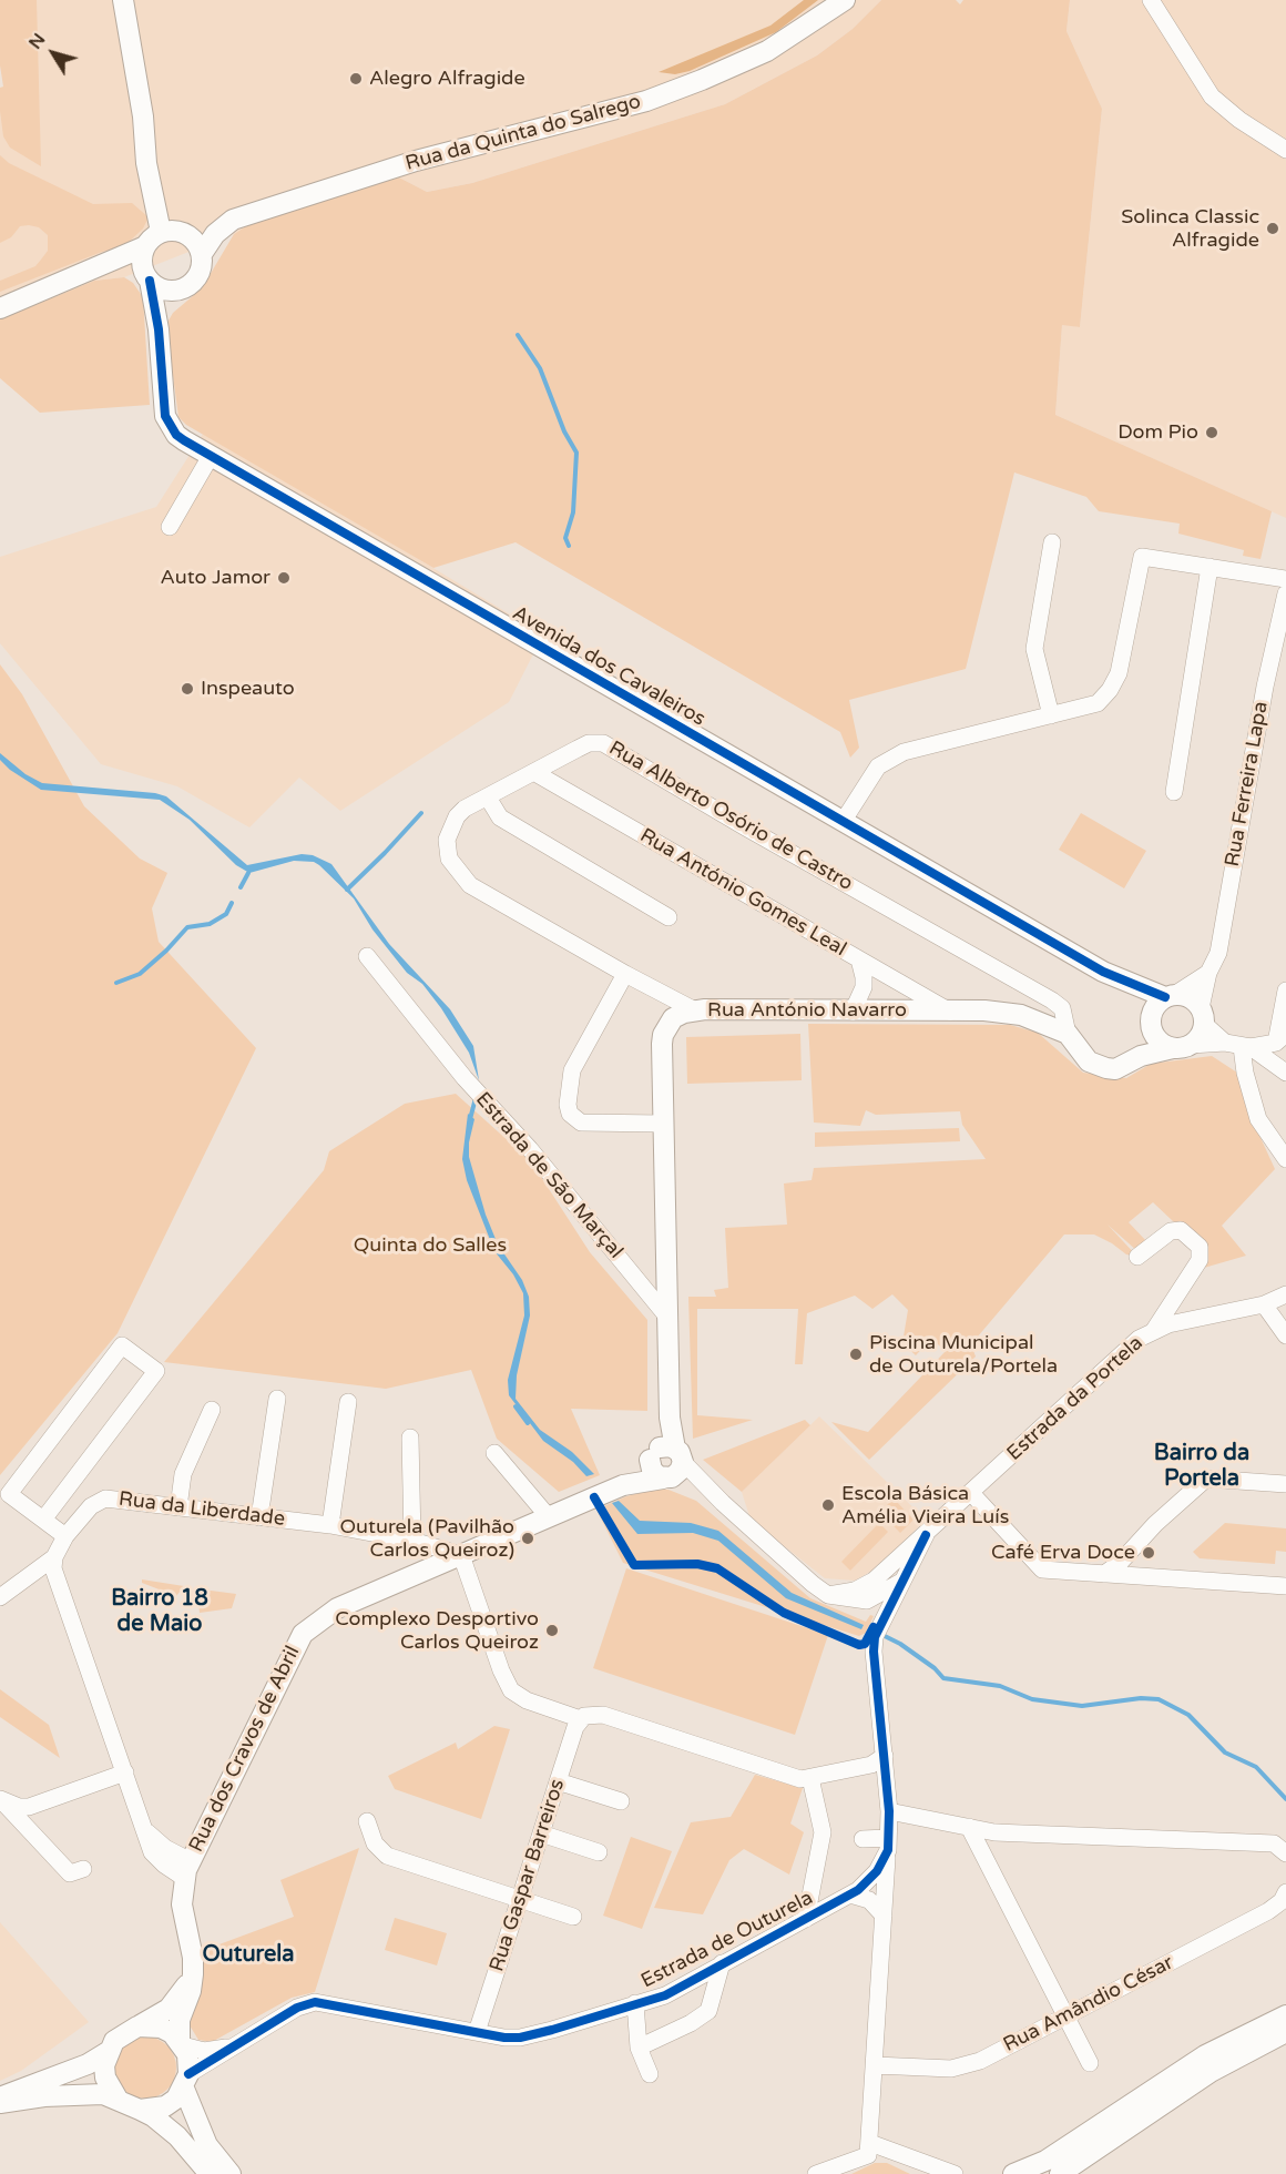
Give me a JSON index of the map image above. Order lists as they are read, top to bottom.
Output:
{
  "streets": {
    "street": [
      "Rua da Quinta do Salrego",
      "Avenida dos Cavaleiros",
      "Rua Ferreira Lapa",
      "Rua Alberto Osório de Castro",
      "Rua António Gomes Leal",
      "Rua António Navarro",
      "Estrada de São Marçal",
      "Estrada da Portela",
      "Rua da Liberdade",
      "Rua dos Cravos de Abril",
      "Rua Gaspar Barreiros",
      "Estrada de Outurela",
      "Rua Amândio César"
    ]
  },
  "crossings": [
    ["Rua da Quinta do Salrego", "Avenida dos Cavaleiros"],
    ["Avenida dos Cavaleiros", "Rua Ferreira Lapa"],
    ["Avenida dos Cavaleiros", "Rua António Navarro"],
    ["Rua Ferreira Lapa", "Rua António Navarro"],
    ["Rua Alberto Osório de Castro", "Rua António Gomes Leal"],
    ["Rua Alberto Osório de Castro", "Rua António Navarro"],
    ["Rua António Gomes Leal", "Rua António Navarro"],
    ["Rua António Navarro", "Estrada de São Marçal"],
    ["Rua da Liberdade", "Rua dos Cravos de Abril"],
    ["Rua Gaspar Barreiros", "Estrada de Outurela"]
  ],
  "districts": ["Bairro da Portela", "Bairro 18 de Maio", "Outurela"],
  "parks": ["Quinta do Salles"],
  "places": [
    "Alegro Alfragide",
    "Solinca Classic Alfragide",
    "Dom Pio",
    "Auto Jamor",
    "Inspeauto",
    "Piscina Municipal de Outurela/Portela",
    "Escola Básica Amélia Vieira Luís",
    "Outurela (Pavilhão Carlos Queiroz)",
    "Café Erva Doce",
    "Complexo Desportivo Carlos Queiroz"
  ],
  "north": "top left"
}
